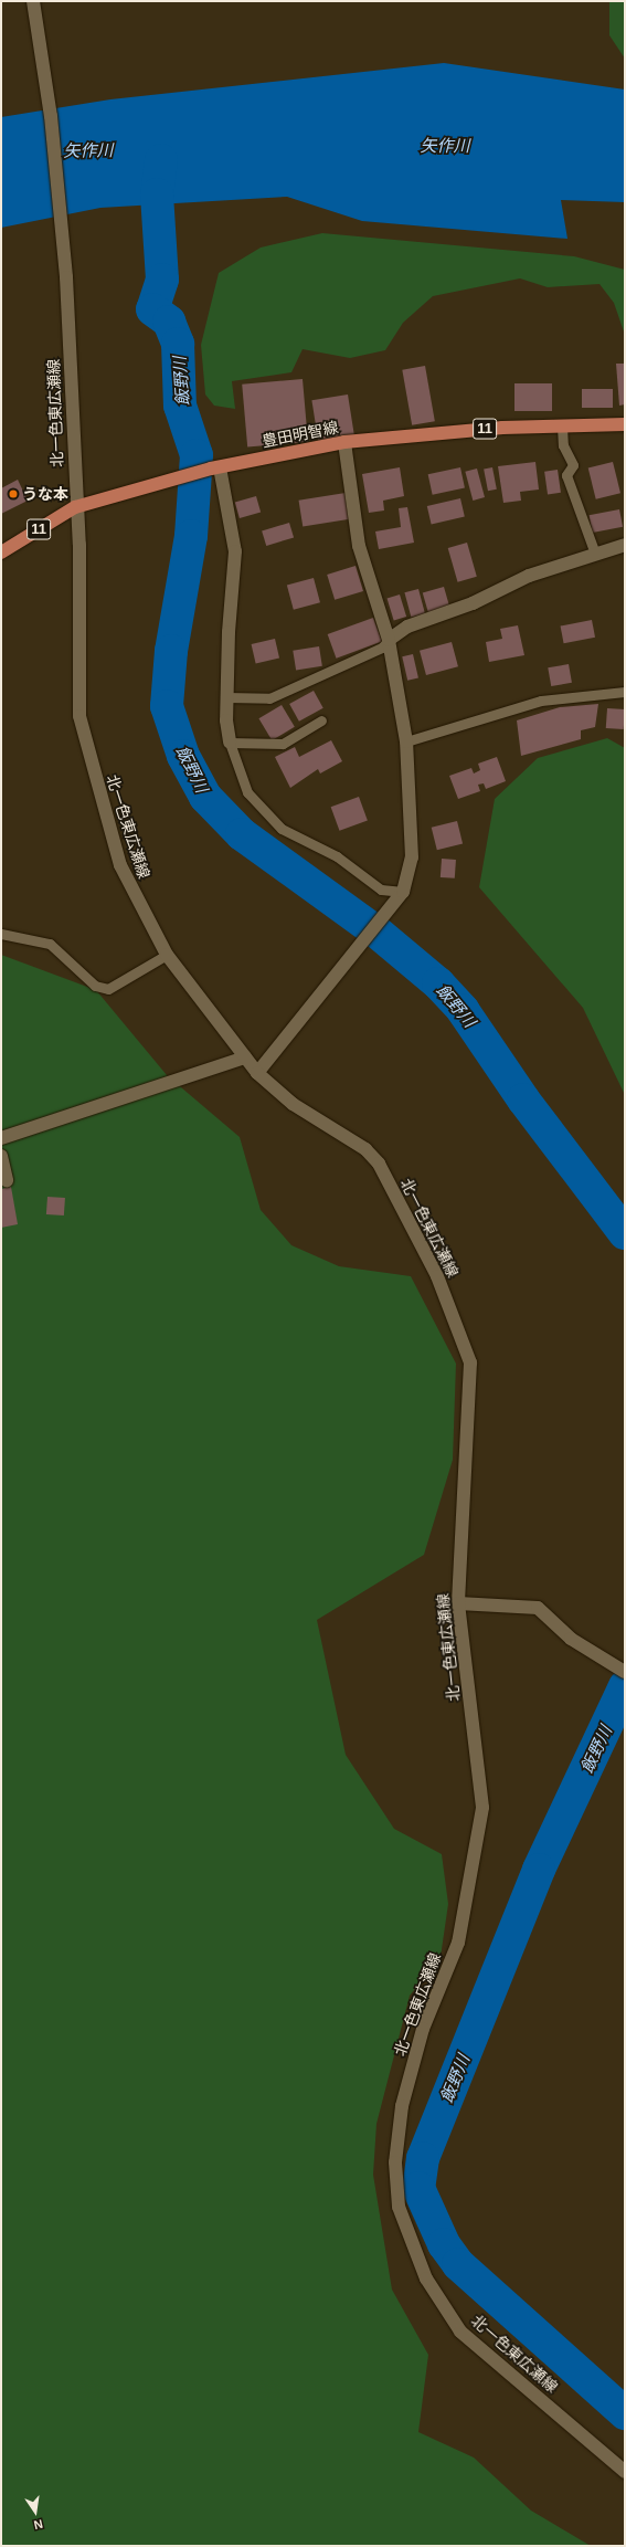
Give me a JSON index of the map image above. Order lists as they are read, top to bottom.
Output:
{
  "streets": {
    "main road": ["北一色東広瀬線", "11", "豊田明智線"]
  },
  "crossings": [
    ["北一色東広瀬線", "豊田明智線"]
  ],
  "water": ["矢作川", "飯野川"],
  "places": ["うな本"],
  "north": "bottom"
}
